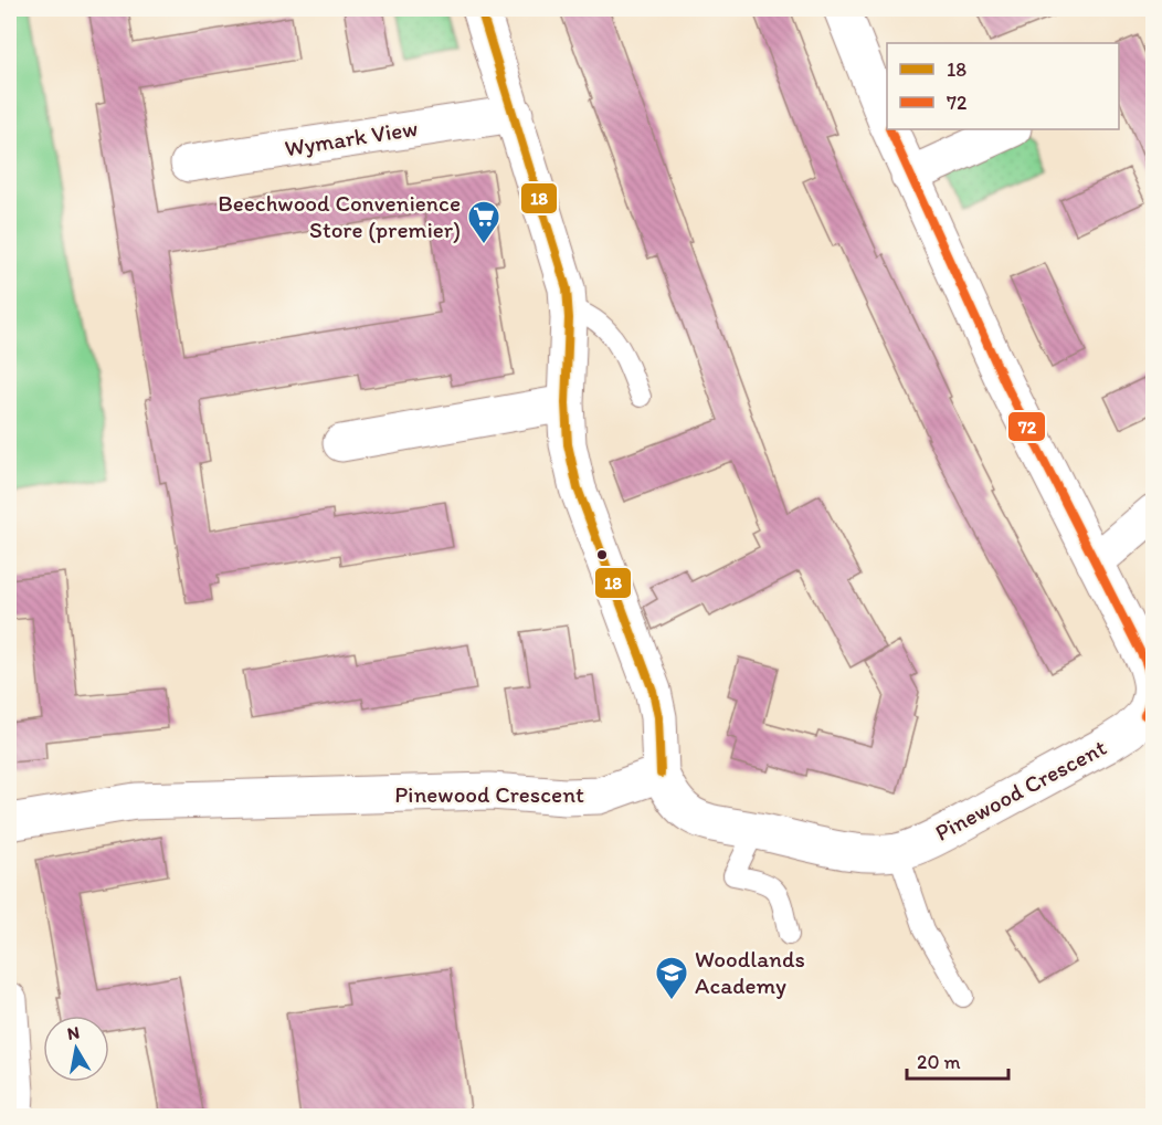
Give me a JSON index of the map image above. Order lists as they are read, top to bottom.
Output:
{
  "streets": {
    "street": ["Wymark View", "Pinewood Crescent"]
  },
  "places": {
    "supermarket": ["Beechwood Convenience Store (premier)"],
    "school or university": ["Woodlands Academy"]
  },
  "lines": ["transit line 18", "transit line 72"],
  "legend": ["18", "72"],
  "scale_bar": "20 m",
  "north": "top"
}
